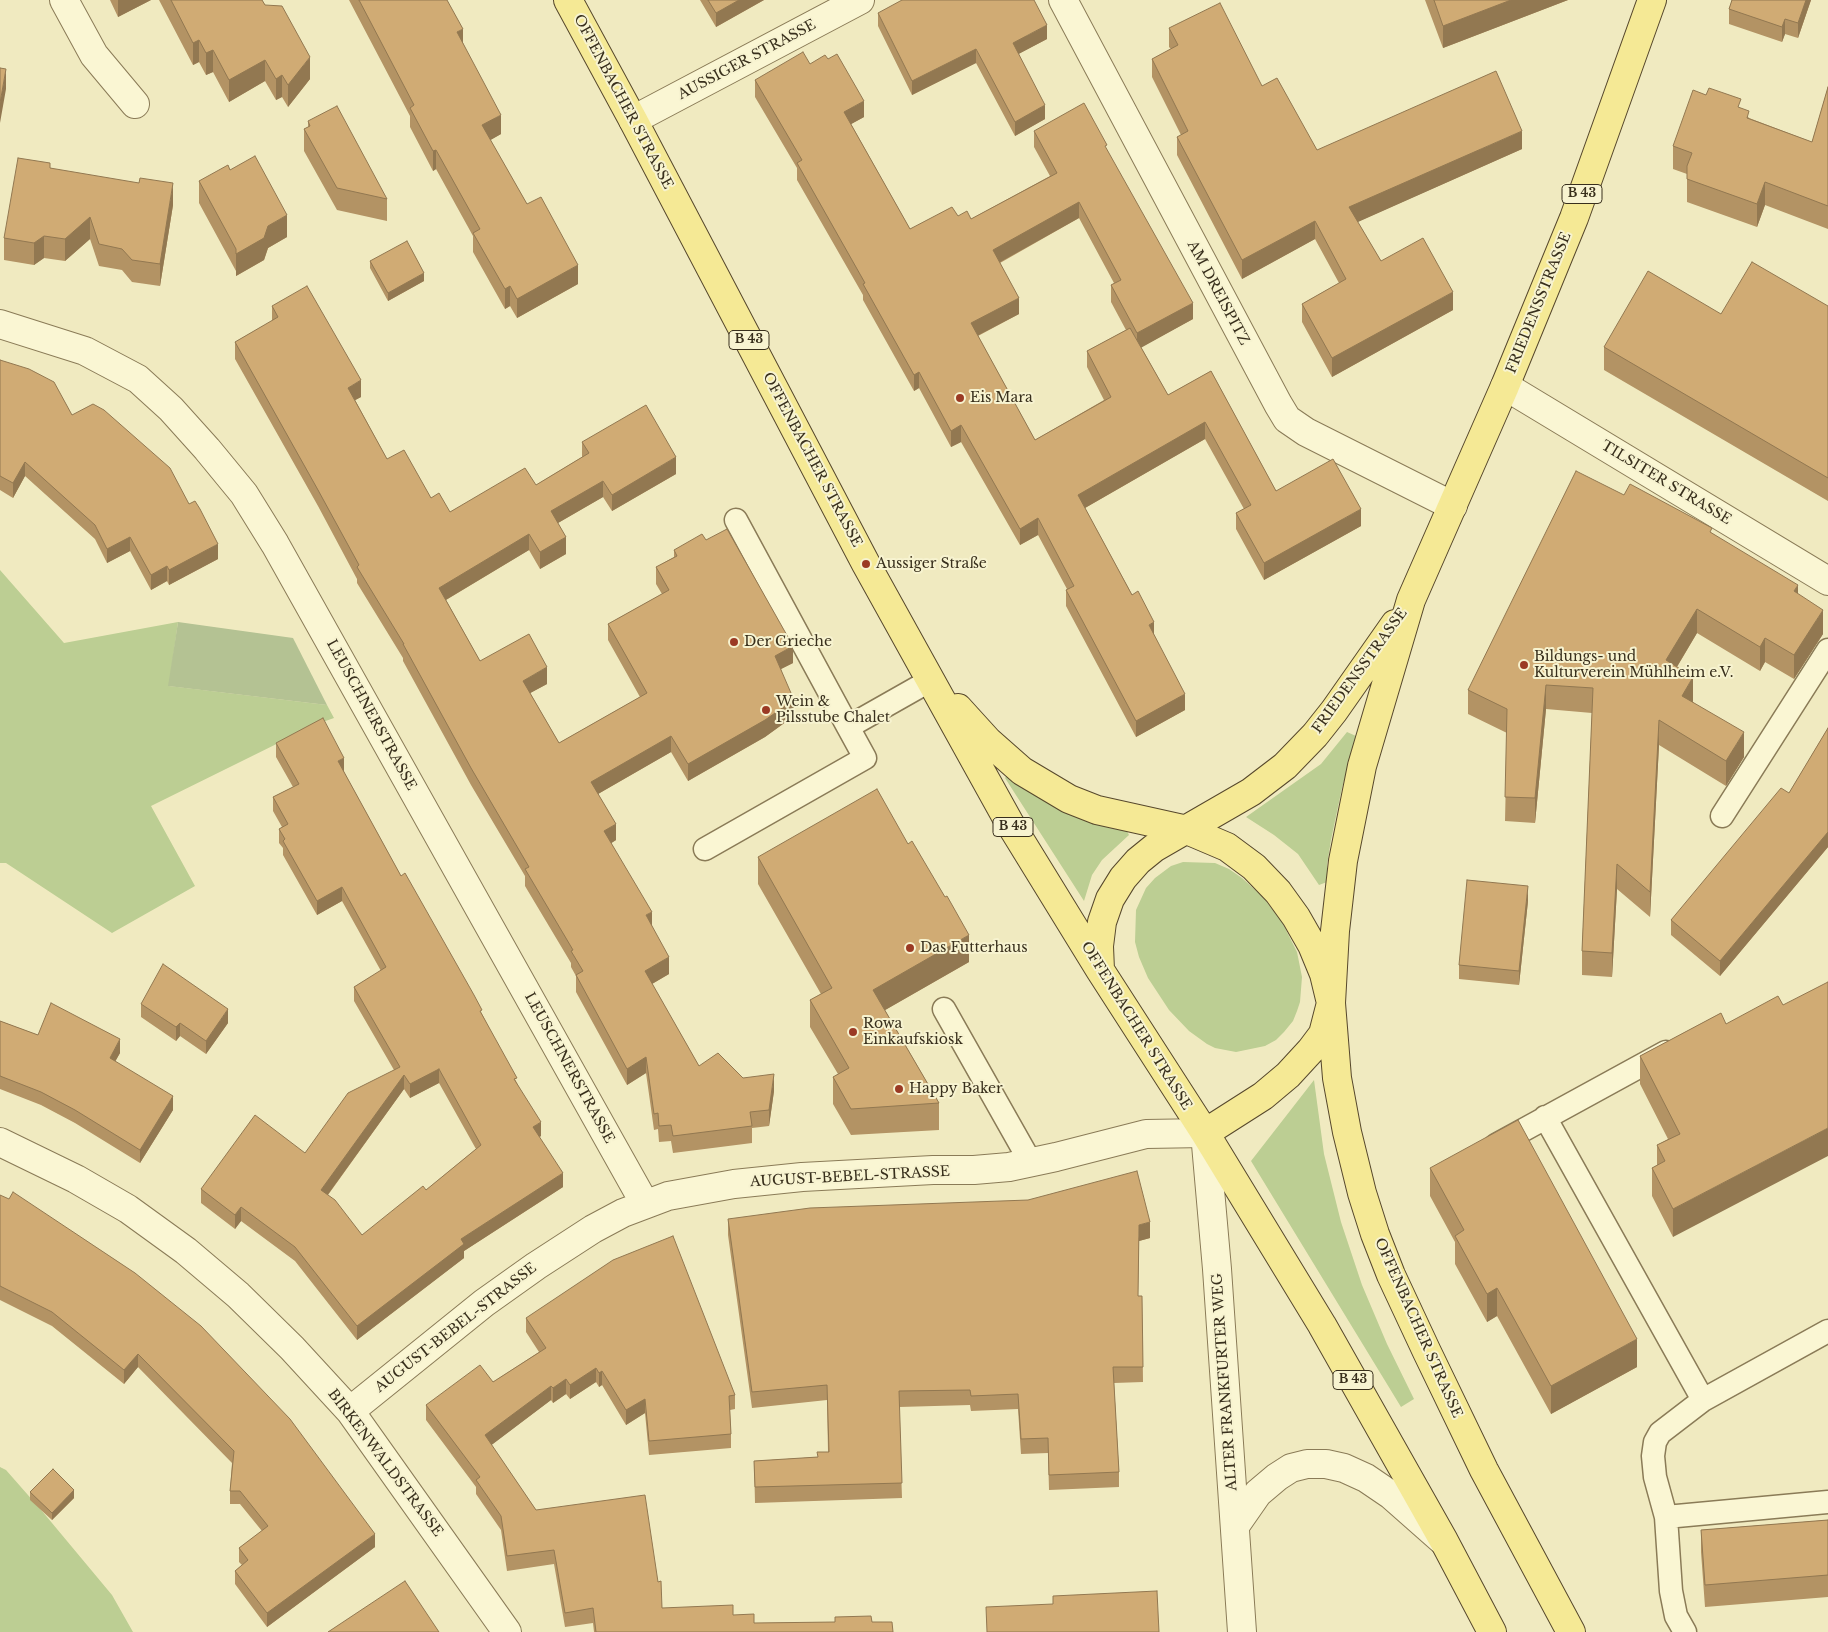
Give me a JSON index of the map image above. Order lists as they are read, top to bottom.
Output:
{
  "streets": {
    "main road": ["OFFENBACHER STRASSE", "B 43", "FRIEDENSSTRASSE"],
    "street": [
      "AUSSIGER STRASSE",
      "AM DREISPITZ",
      "TILSITER STRASSE",
      "LEUSCHNERSTRASSE",
      "AUGUST-BEBEL-STRASSE",
      "ALTER FRANKFURTER WEG",
      "BIRKENWALDSTRASSE"
    ]
  },
  "crossings": [
    ["AUSSIGER STRASSE", "OFFENBACHER STRASSE"],
    ["OFFENBACHER STRASSE", "FRIEDENSSTRASSE"],
    ["OFFENBACHER STRASSE", "AUGUST-BEBEL-STRASSE"],
    ["OFFENBACHER STRASSE", "ALTER FRANKFURTER WEG"],
    ["AM DREISPITZ", "FRIEDENSSTRASSE"],
    ["FRIEDENSSTRASSE", "TILSITER STRASSE"],
    ["LEUSCHNERSTRASSE", "AUGUST-BEBEL-STRASSE"],
    ["AUGUST-BEBEL-STRASSE", "ALTER FRANKFURTER WEG"],
    ["AUGUST-BEBEL-STRASSE", "BIRKENWALDSTRASSE"]
  ],
  "places": [
    "Eis Mara",
    "Aussiger Straße",
    "Der Grieche",
    "Bildungs- und Kulturverein Mühlheim e.V.",
    "Wein & Pilsstube Chalet",
    "Das Futterhaus",
    "Rowa Einkaufskiosk",
    "Happy Baker"
  ]
}
